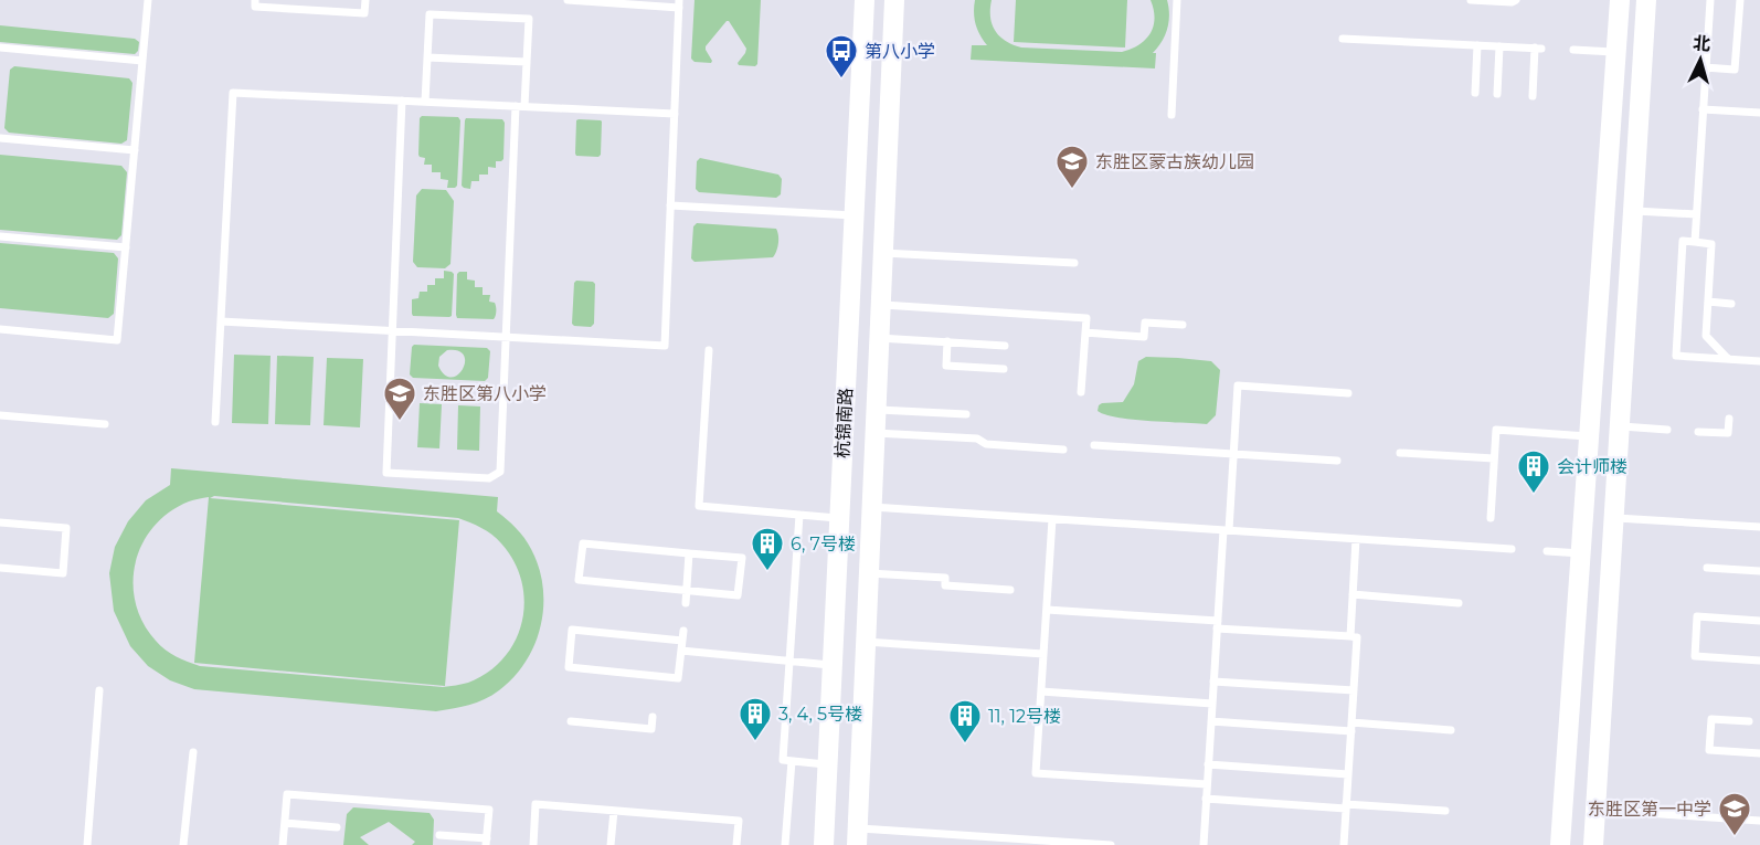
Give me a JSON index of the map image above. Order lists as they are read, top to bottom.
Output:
{
  "streets": {
    "street": ["杭锦南路"]
  },
  "places": {
    "bus stop": ["第八小学"],
    "school or university": ["东胜区蒙古族幼儿园", "东胜区第八小学", "东胜区第一中学"],
    "building": [
      "会计师楼",
      "6, 7号楼",
      "3, 4, 5号楼",
      "11, 12号楼"
    ]
  },
  "north": "top"
}
